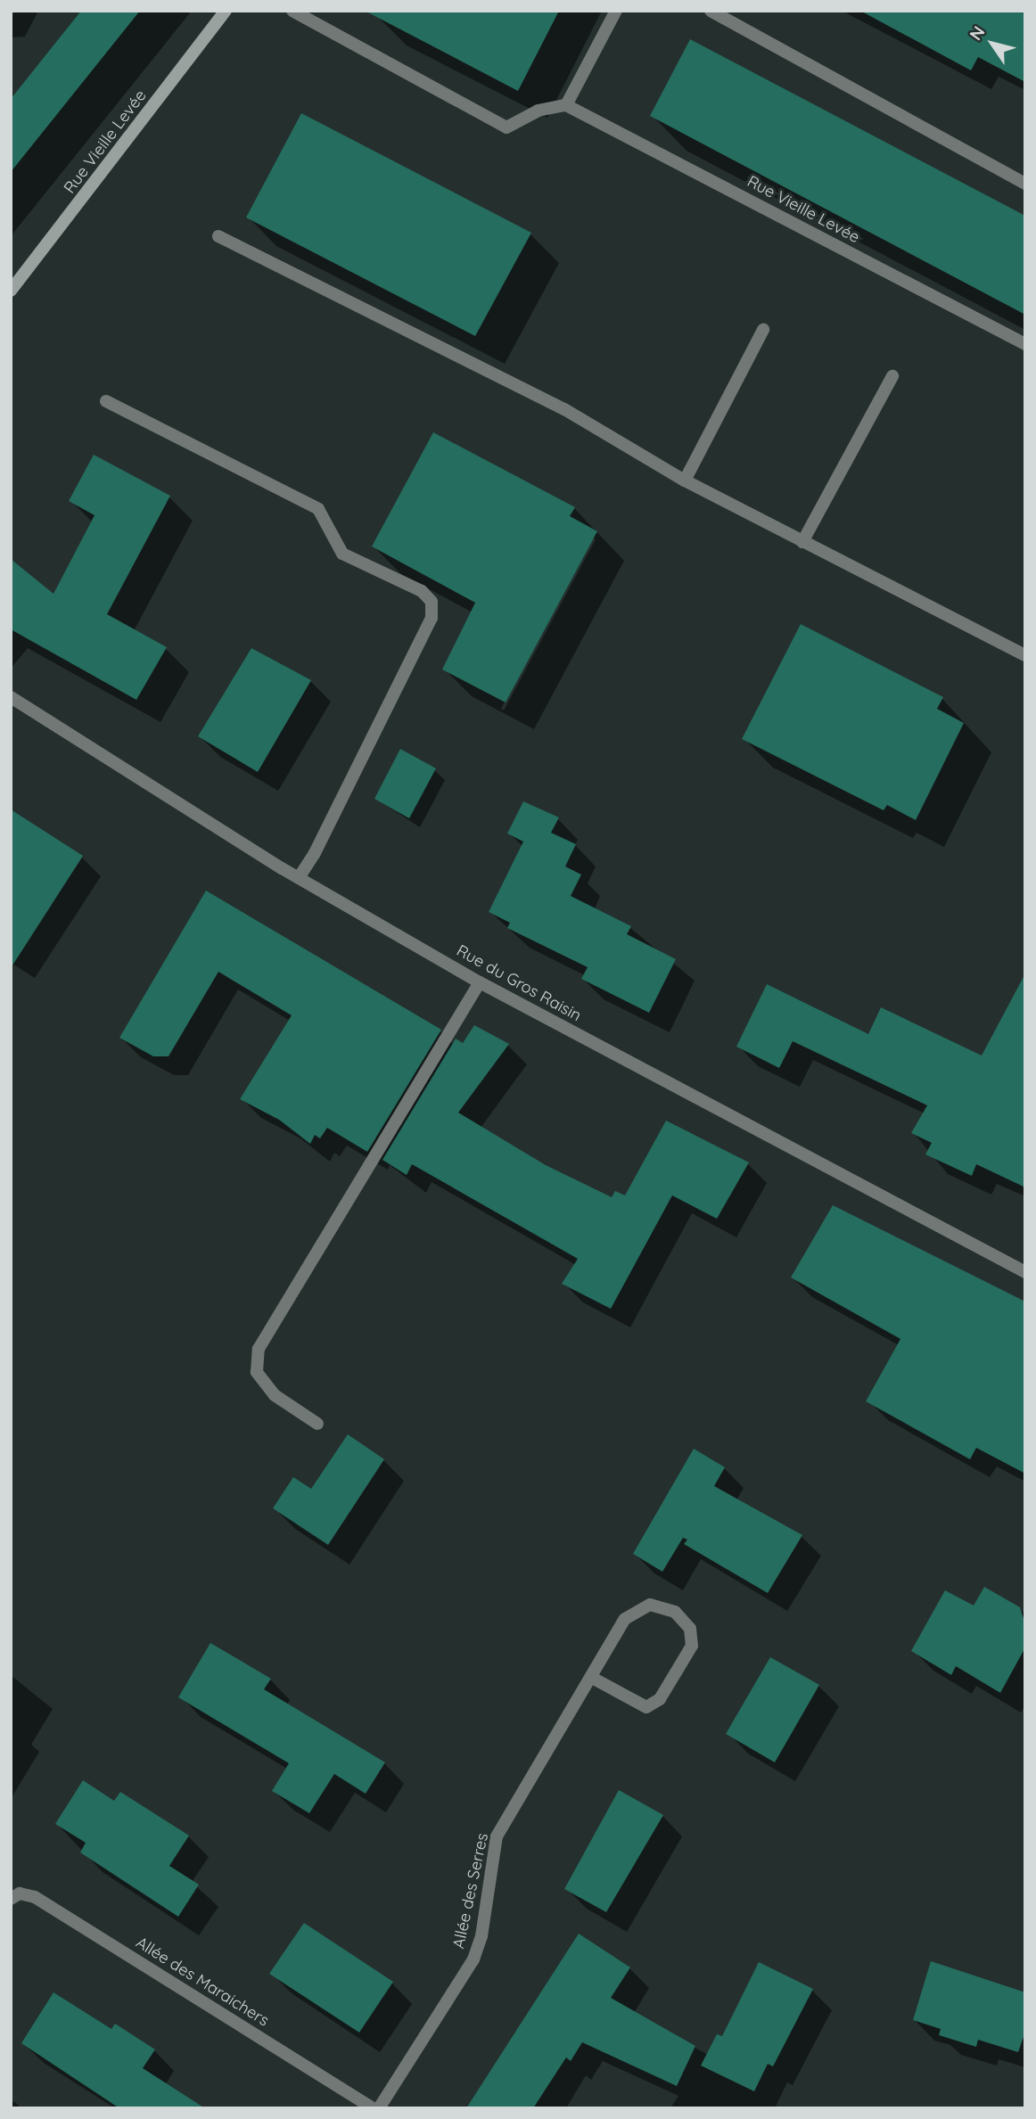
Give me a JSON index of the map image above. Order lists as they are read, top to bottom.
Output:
{
  "streets": {
    "street": [
      "Rue Vieille Levée",
      "Rue du Gros Raisin",
      "Allée des Serres",
      "Allée des Maraichers"
    ]
  },
  "north": "top left"
}
